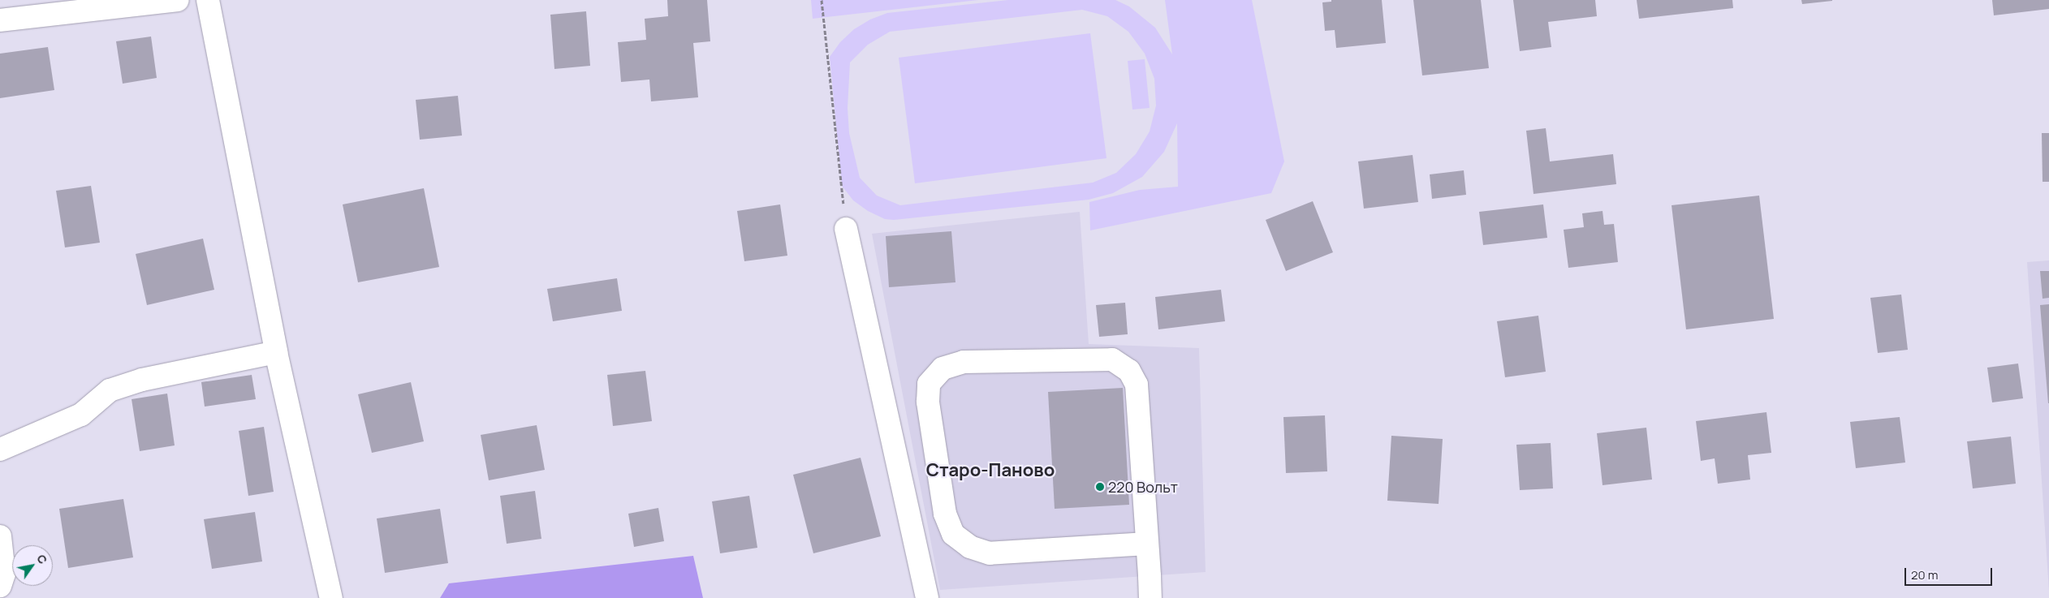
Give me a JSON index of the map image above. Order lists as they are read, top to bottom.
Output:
{
  "districts": ["Старо-Паново"],
  "places": ["220 Вольт"],
  "scale_bar": "20 m",
  "north": "top right"
}
